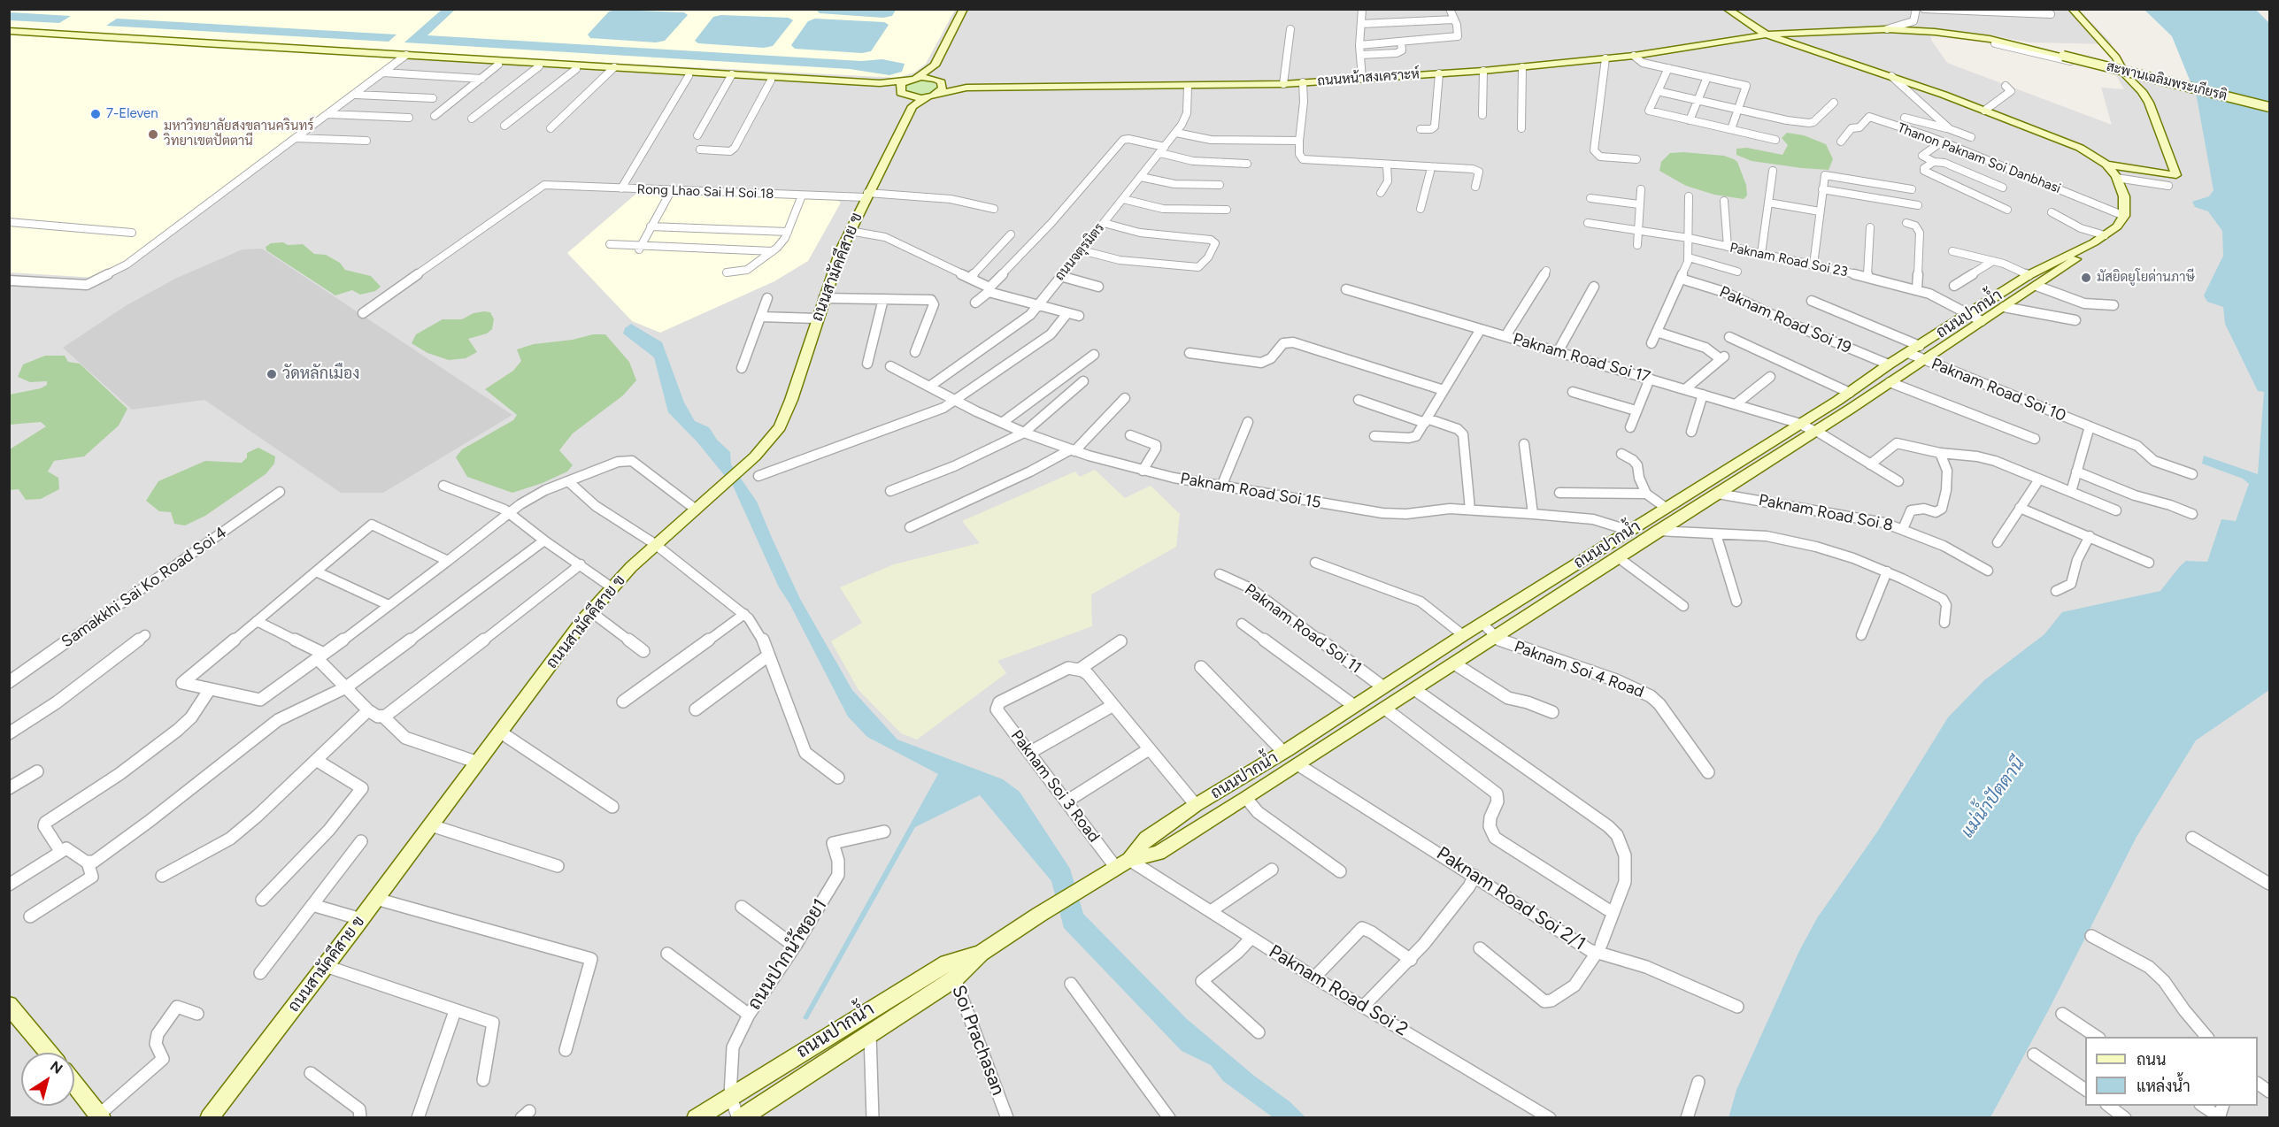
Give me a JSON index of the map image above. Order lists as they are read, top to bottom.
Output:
{
  "streets": {
    "main road": [
      "ถนนหน้าสงเคราะห์",
      "สะพานเฉลิมพระเกียรติ",
      "ถนนสามัคคีสาย ข",
      "ถนนปากน้ำ"
    ],
    "street": [
      "Thanon Paknam Soi Danbhasi",
      "Rong Lhao Sai H Soi 18",
      "ถนนจตุรมิตร",
      "Paknam Road Soi 23",
      "Paknam Road Soi 19",
      "Paknam Road Soi 17",
      "Paknam Road Soi 10",
      "Paknam Road Soi 15",
      "Paknam Road Soi 8",
      "Samakkhi Sai Ko Road Soi 4",
      "Paknam Road Soi 11",
      "Paknam Soi 4 Road",
      "Paknam Soi 3 Road",
      "Paknam Road Soi 2/1",
      "ถนนปากนำ้ซอย1",
      "Paknam Road Soi 2",
      "Soi Prachasan"
    ]
  },
  "crossings": [
    ["ถนนหน้าสงเคราะห์", "สะพานเฉลิมพระเกียรติ"],
    ["ถนนหน้าสงเคราะห์", "ถนนจตุรมิตร"],
    ["Thanon Paknam Soi Danbhasi", "ถนนปากน้ำ"],
    ["Rong Lhao Sai H Soi 18", "ถนนสามัคคีสาย ข"],
    ["ถนนจตุรมิตร", "Paknam Road Soi 15"],
    ["Paknam Road Soi 23", "ถนนปากน้ำ"],
    ["ถนนปากน้ำ", "Paknam Road Soi 19"],
    ["ถนนปากน้ำ", "Paknam Road Soi 17"],
    ["ถนนปากน้ำ", "Paknam Road Soi 10"],
    ["ถนนปากน้ำ", "Paknam Road Soi 15"],
    ["ถนนปากน้ำ", "Paknam Road Soi 8"],
    ["ถนนปากน้ำ", "Paknam Road Soi 11"],
    ["ถนนปากน้ำ", "Paknam Soi 4 Road"],
    ["ถนนปากน้ำ", "Paknam Soi 3 Road"],
    ["ถนนปากน้ำ", "Paknam Road Soi 2/1"],
    ["ถนนปากน้ำ", "ถนนปากนำ้ซอย1"],
    ["ถนนปากน้ำ", "Paknam Road Soi 2"],
    ["ถนนปากน้ำ", "Soi Prachasan"],
    ["Paknam Soi 3 Road", "Paknam Road Soi 2"]
  ],
  "water": ["แม่น้ำปัตตานี"],
  "places": [
    "7-Eleven",
    "มหาวิทยาลัยสงขลานครินทร์ วิทยาเขตปัตตานี",
    "มัสยิดยูโยด่านภาษี",
    "วัดหลักเมือง"
  ],
  "legend": ["ถนน", "แหล่งน้ำ"],
  "north": "top right"
}
